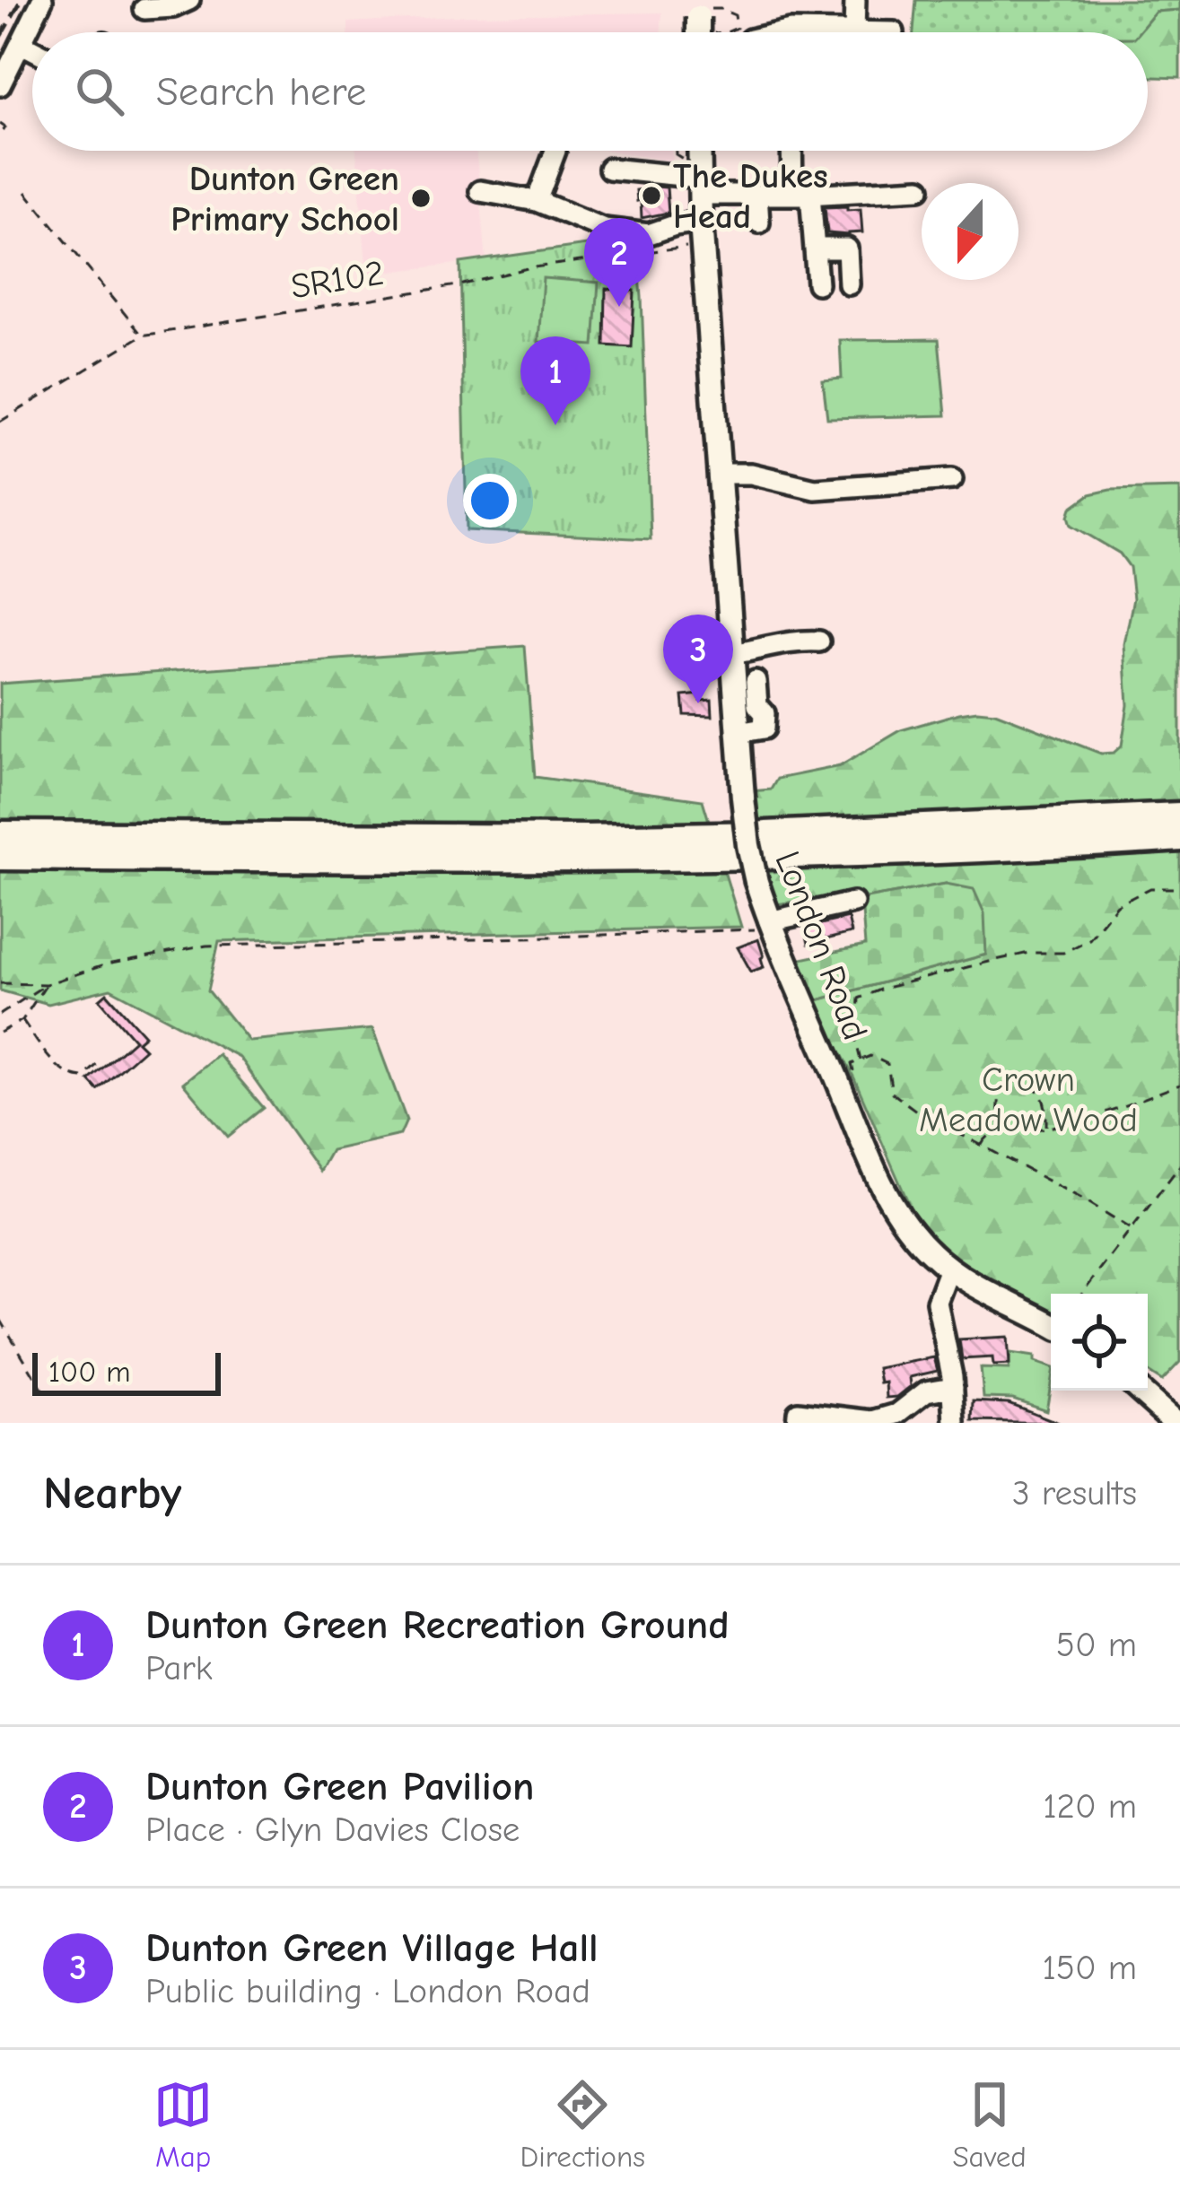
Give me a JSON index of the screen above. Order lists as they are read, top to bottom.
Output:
{
  "streets": {
    "main road": ["London Road"],
    "path": ["SR102"]
  },
  "crossings": [
    ["SR102", "London Road"]
  ],
  "parks": ["Crown Meadow Wood"],
  "places": ["The Dukes Head", "Dunton Green Primary School"],
  "scale_bar": "100 m",
  "north": "bottom",
  "page": {
    "search": "Search here",
    "pins": ["2", "1", "3"],
    "scale": "100 m",
    "heading": ["Nearby", "3 results"],
    "list": [
      {
        "mark": "1",
        "name": "Dunton Green Recreation Ground",
        "note": "Park",
        "value": "50 m"
      },
      {
        "mark": "2",
        "name": "Dunton Green Pavilion",
        "note": "Place · Glyn Davies Close",
        "value": "120 m"
      },
      {
        "mark": "3",
        "name": "Dunton Green Village Hall",
        "note": "Public building · London Road",
        "value": "150 m"
      }
    ],
    "nav": ["Map", "Directions", "Saved"]
  }
}
